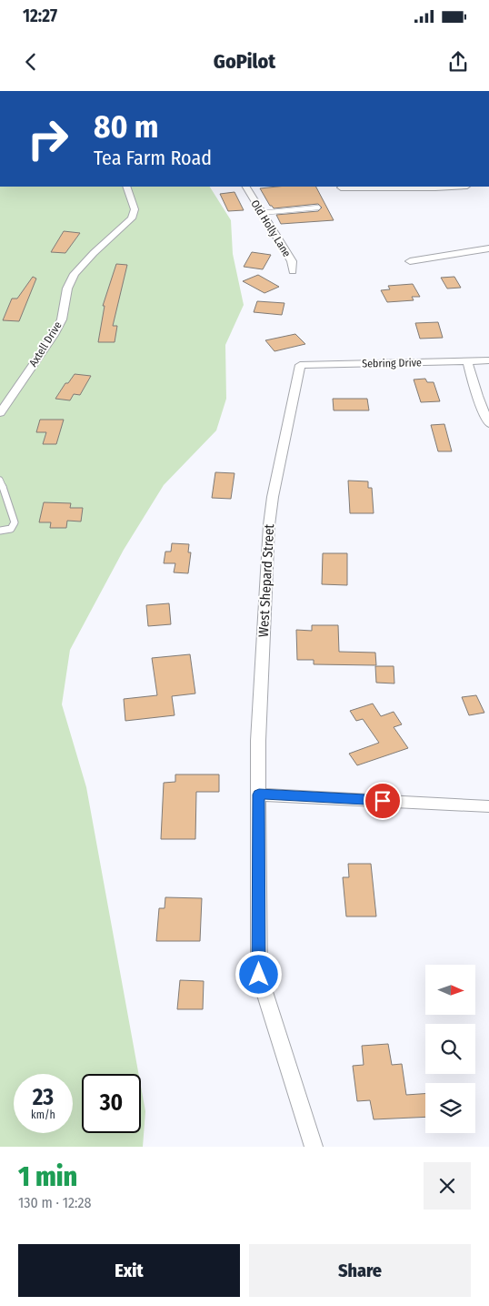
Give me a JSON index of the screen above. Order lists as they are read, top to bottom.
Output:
{
  "streets": {
    "street": [
      "Old Holly Lane",
      "Axtell Drive",
      "Sebring Drive",
      "West Shepard Street"
    ]
  },
  "crossings": [
    ["Sebring Drive", "West Shepard Street"]
  ],
  "north": "right",
  "page": {
    "status": "12:27",
    "header": "GoPilot",
    "turn": ["80 m", "Tea Farm Road"],
    "speed": "23 km/h",
    "limit": "30",
    "heading": ["1 min", "130 m · 12:28"],
    "buttons": ["Exit", "Share"]
  }
}
